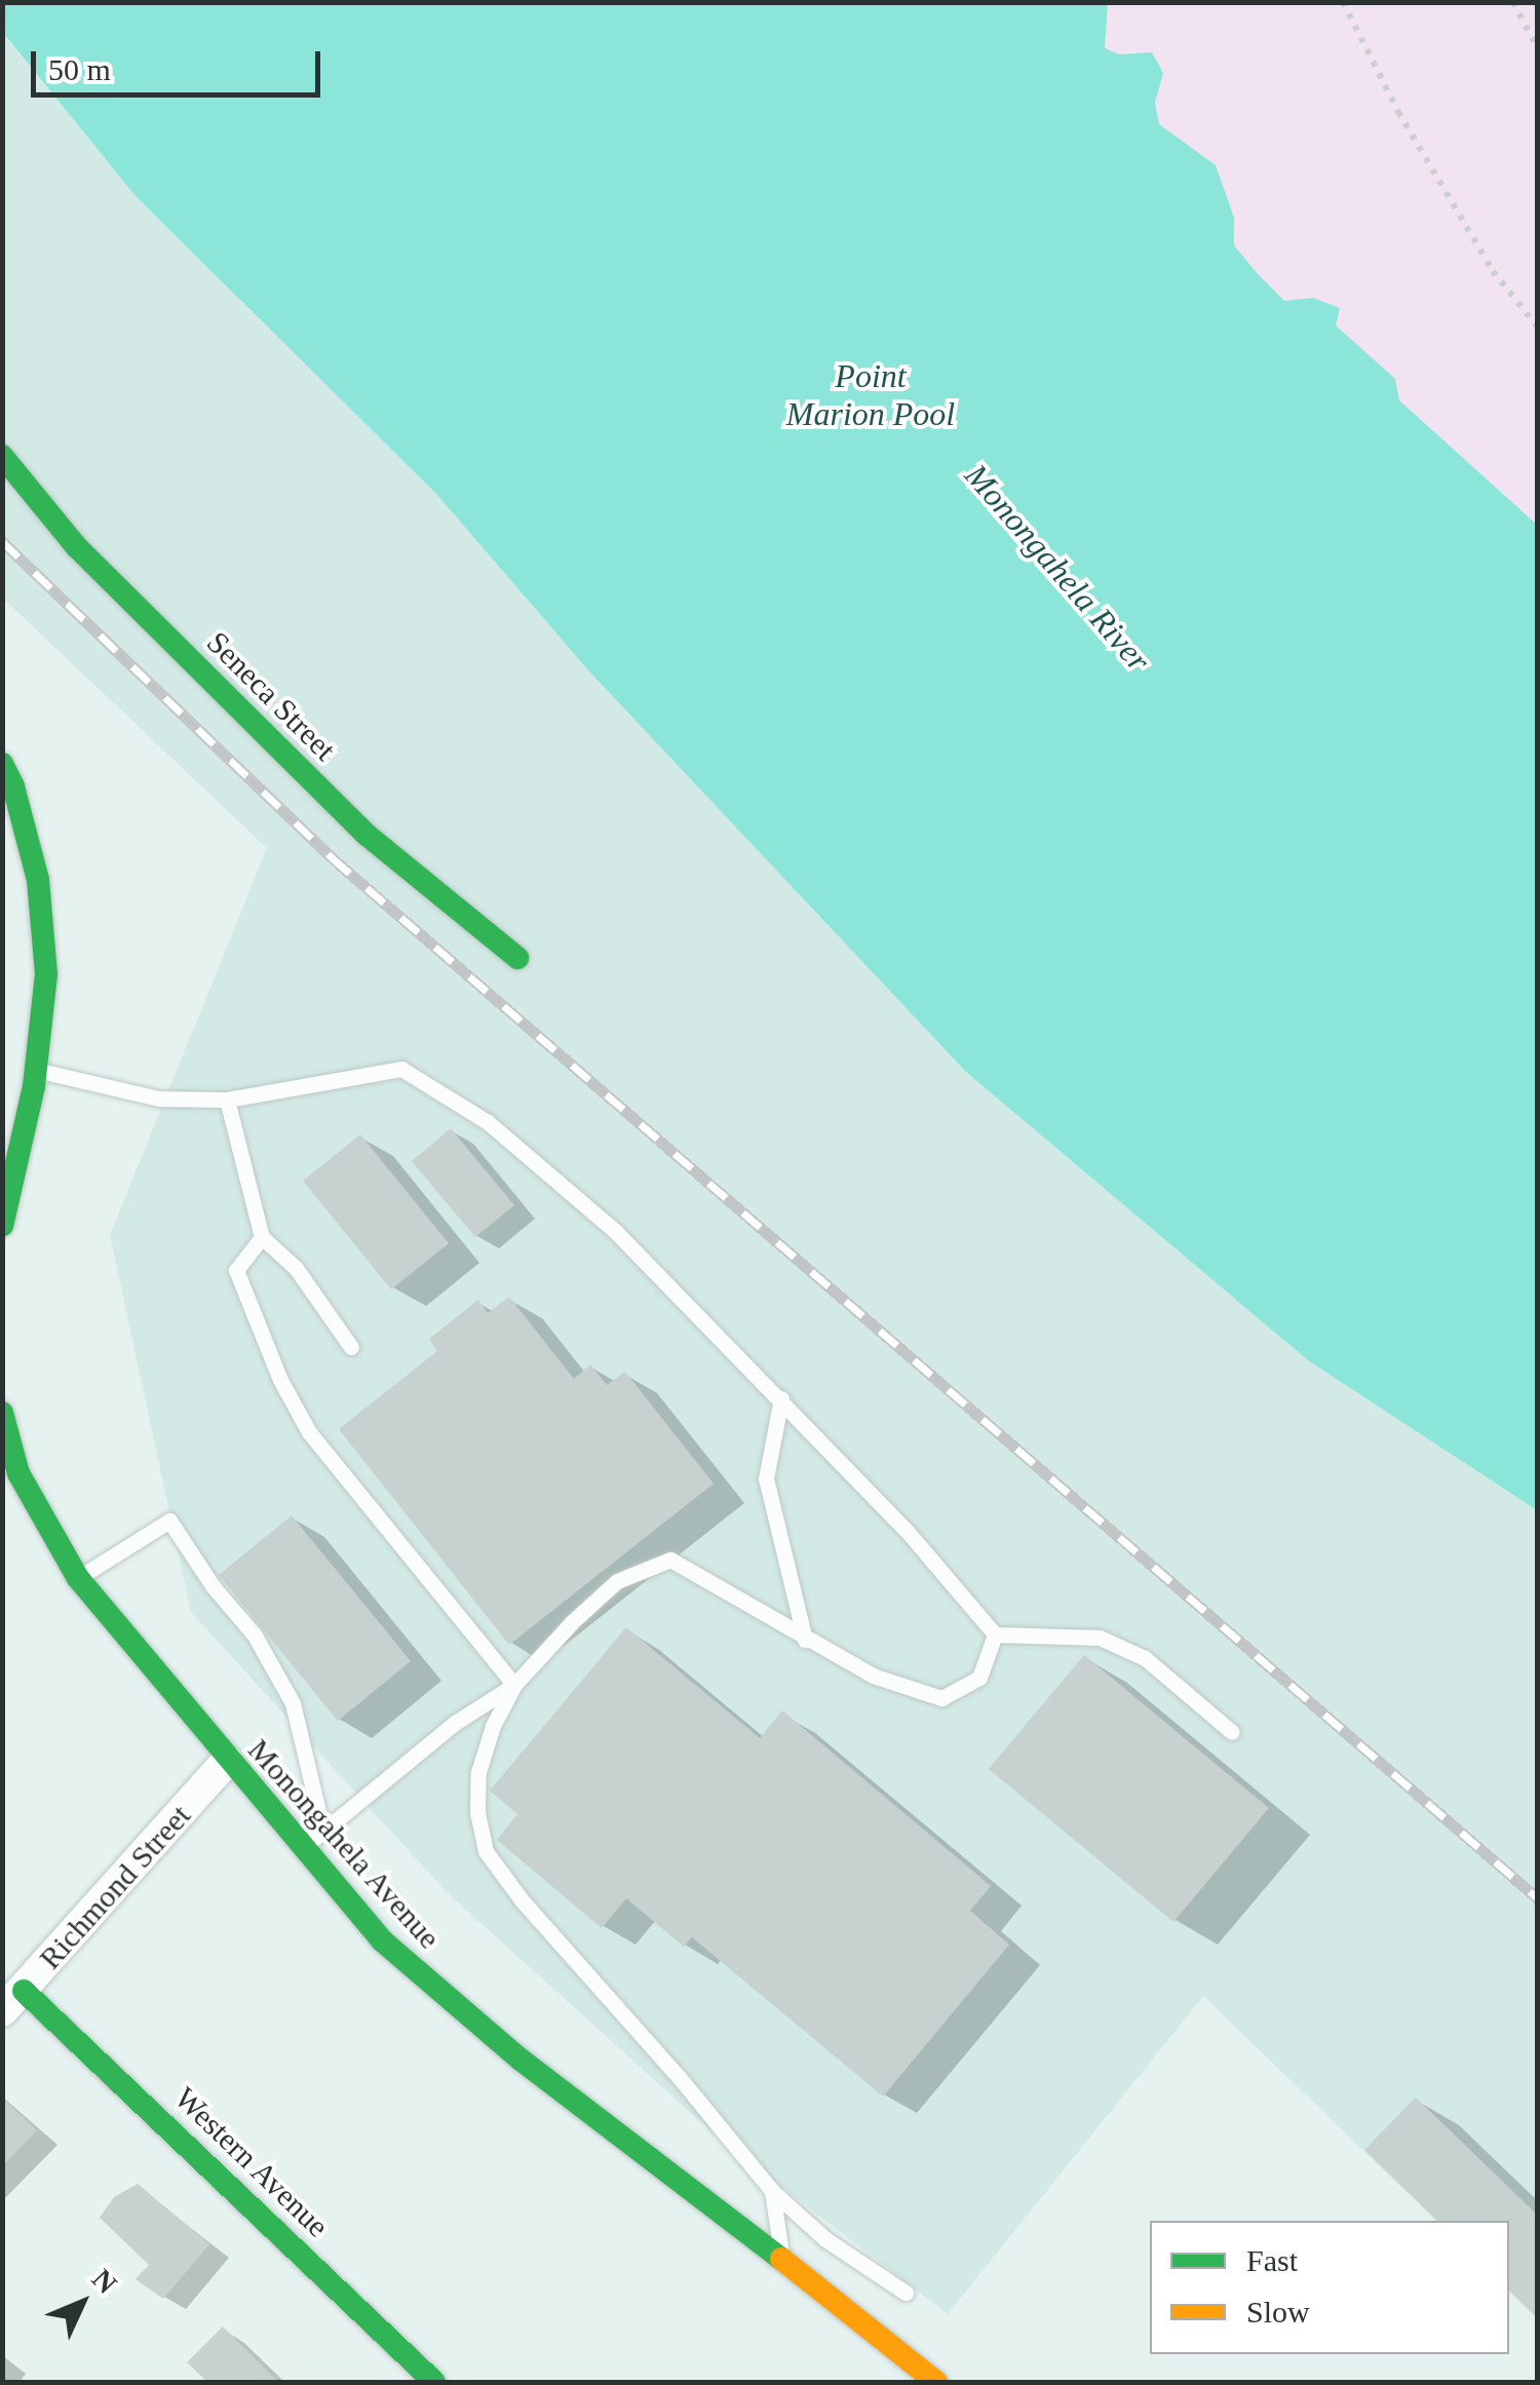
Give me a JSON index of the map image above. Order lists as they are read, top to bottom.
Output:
{
  "streets": {
    "street": [
      "Seneca Street",
      "Monongahela Avenue",
      "Richmond Street",
      "Western Avenue"
    ]
  },
  "crossings": [
    ["Monongahela Avenue", "Richmond Street"],
    ["Richmond Street", "Western Avenue"]
  ],
  "water": ["Point Marion Pool", "Monongahela River"],
  "legend": ["Fast", "Slow"],
  "scale_bar": "50 m",
  "north": "top right"
}
